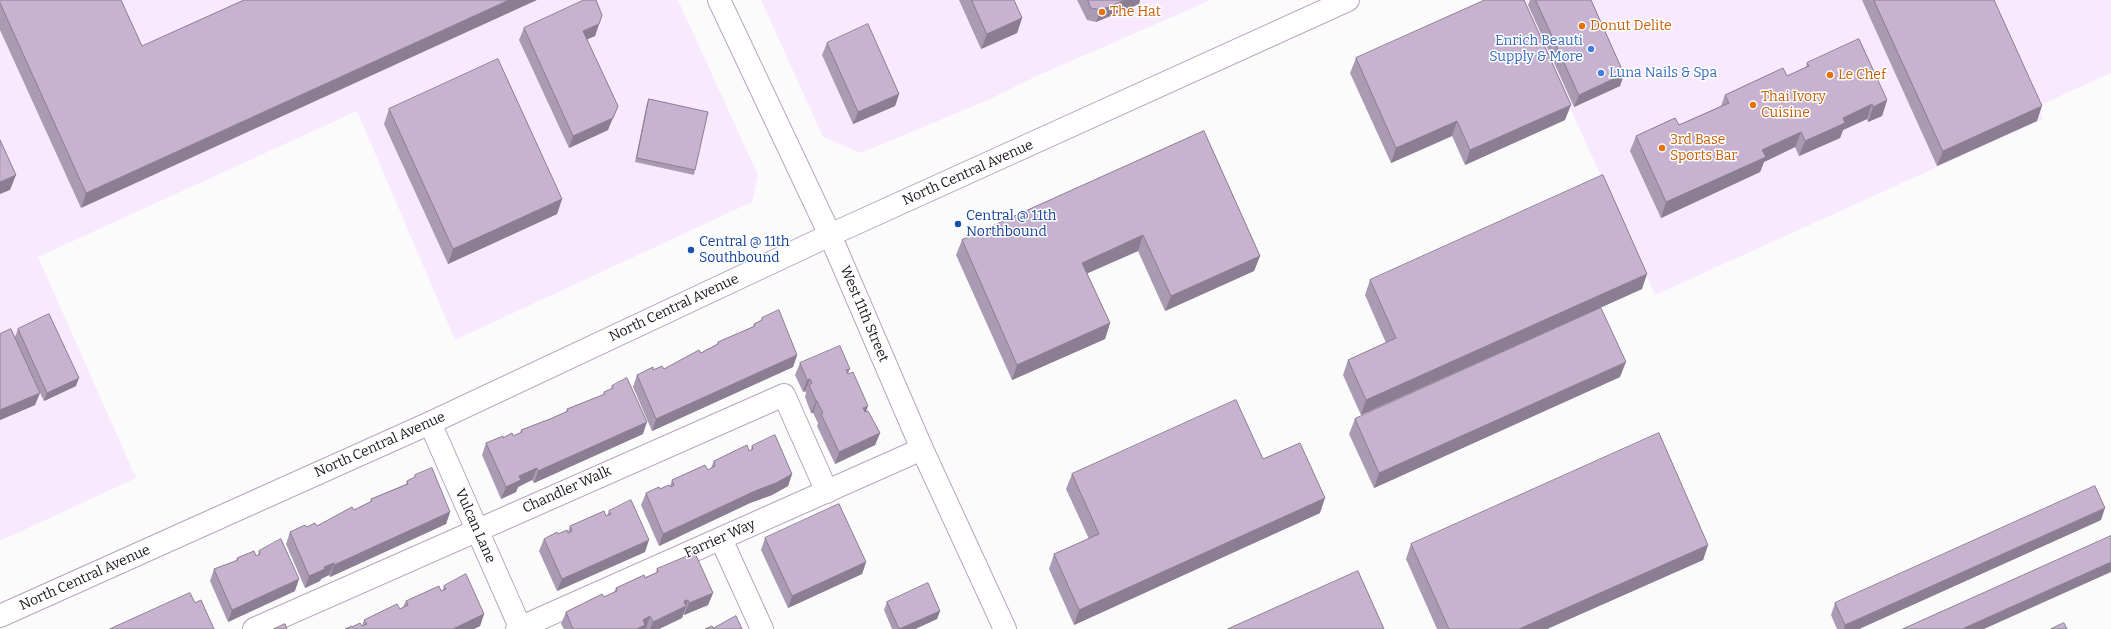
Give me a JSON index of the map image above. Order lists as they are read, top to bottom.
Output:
{
  "streets": {
    "street": [
      "North Central Avenue",
      "West 11th Street",
      "Chandler Walk",
      "Vulcan Lane",
      "Farrier Way"
    ]
  },
  "crossings": [
    ["North Central Avenue", "West 11th Street"],
    ["North Central Avenue", "Vulcan Lane"],
    ["West 11th Street", "Farrier Way"],
    ["Chandler Walk", "Vulcan Lane"],
    ["Chandler Walk", "Farrier Way"],
    ["Vulcan Lane", "Farrier Way"]
  ],
  "places": [
    "The Hat",
    "Donut Delite",
    "Enrich Beauti Supply & More",
    "Luna Nails & Spa",
    "Le Chef",
    "Thai Ivory Cuisine",
    "3rd Base Sports Bar",
    "Central @ 11th Northbound",
    "Central @ 11th Southbound"
  ]
}
